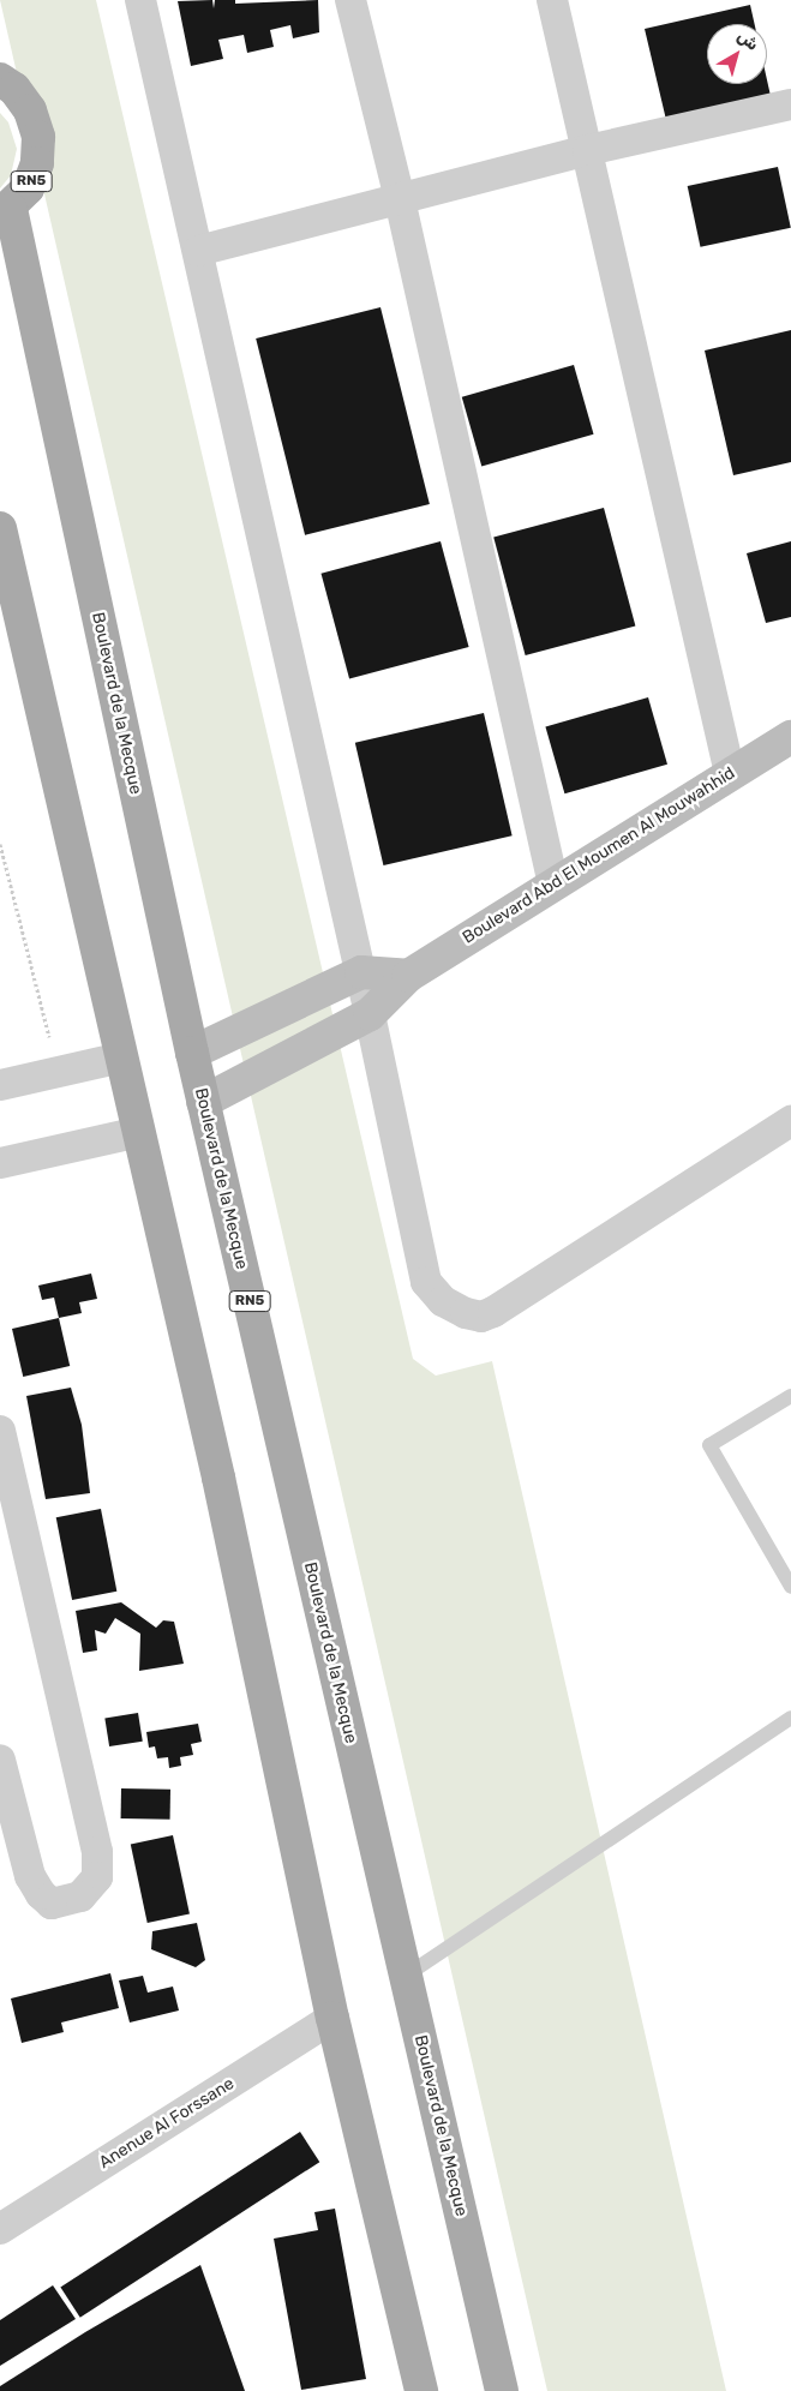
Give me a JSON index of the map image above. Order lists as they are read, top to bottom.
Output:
{
  "streets": {
    "main road": ["RN5", "Boulevard de la Mecque"],
    "street": ["Boulevard Abd El Moumen Al Mouwahhid", "Anenue Al Forssane"]
  },
  "crossings": [
    ["RN5", "Boulevard de la Mecque"],
    ["Boulevard de la Mecque", "Boulevard Abd El Moumen Al Mouwahhid"]
  ],
  "north": "top right"
}
